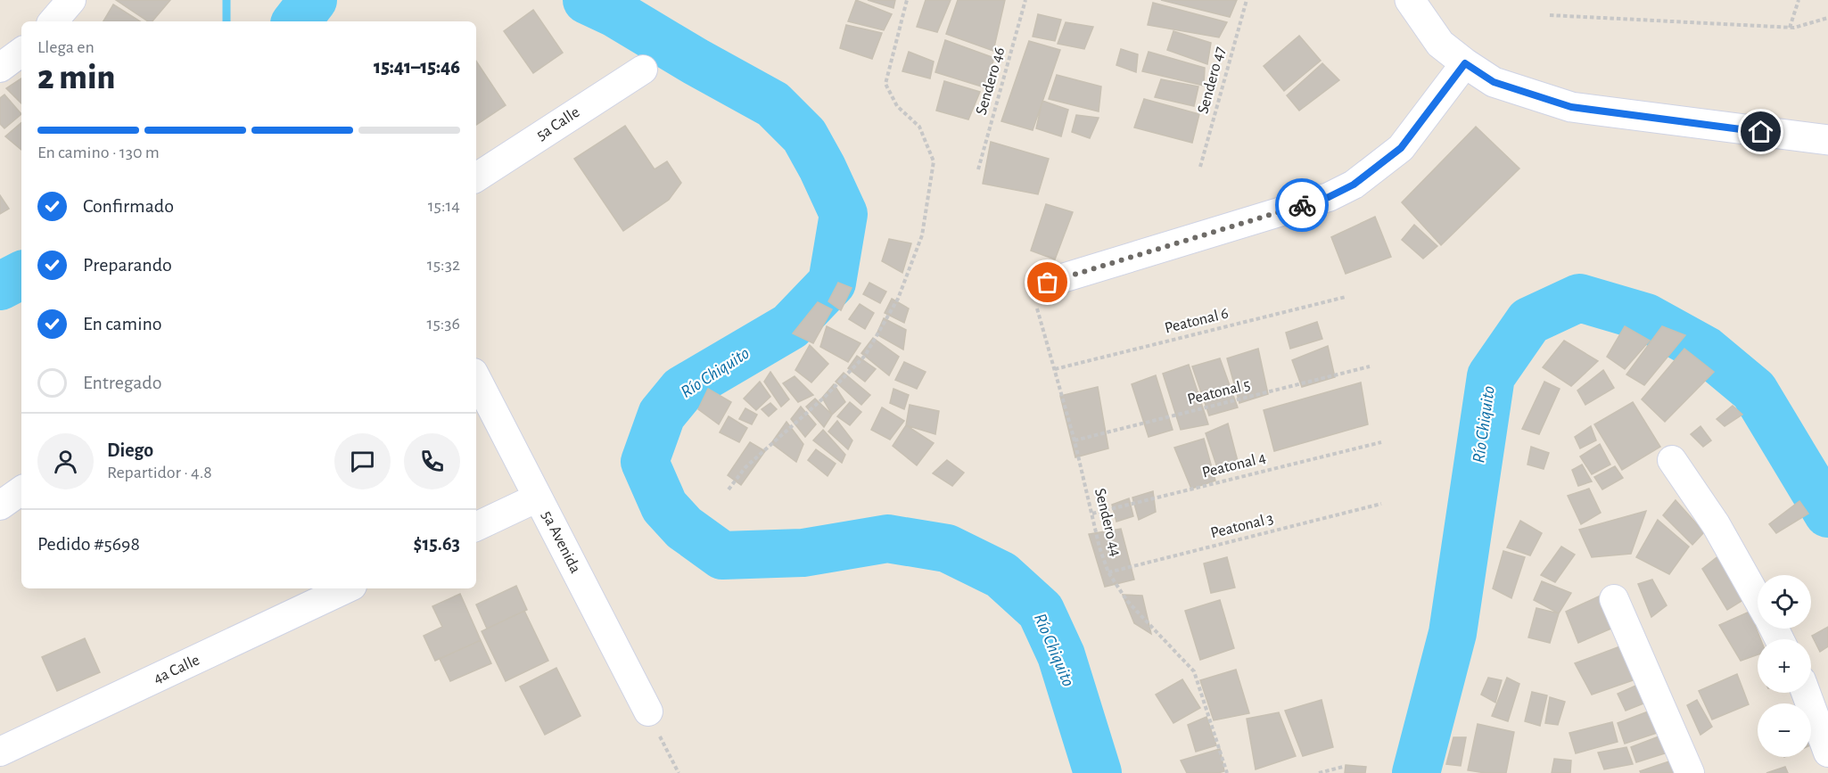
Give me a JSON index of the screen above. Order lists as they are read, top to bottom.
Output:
{
  "streets": {
    "street": ["5a Calle", "5a Avenida", "4a Calle"],
    "path": [
      "Sendero 47",
      "Sendero 46",
      "Peatonal 6",
      "Peatonal 5",
      "Peatonal 4",
      "Sendero 44",
      "Peatonal 3"
    ]
  },
  "crossings": [
    ["Peatonal 6", "Sendero 44"],
    ["Peatonal 5", "Sendero 44"],
    ["Peatonal 4", "Sendero 44"],
    ["Sendero 44", "Peatonal 3"]
  ],
  "water": ["Río Chiquito"],
  "page": {
    "heading": ["2 min", "Llega en", "15:41–15:46"],
    "panel": [
      "Diego",
      "Repartidor · 4.8",
      "Pedido #5698",
      "$15.63"
    ],
    "bar": "En camino · 130 m",
    "list": [
      ["Confirmado", "15:14"],
      ["Preparando", "15:32"],
      ["En camino", "15:36"],
      "Entregado"
    ],
    "map_buttons": ["+", "−"]
  }
}
